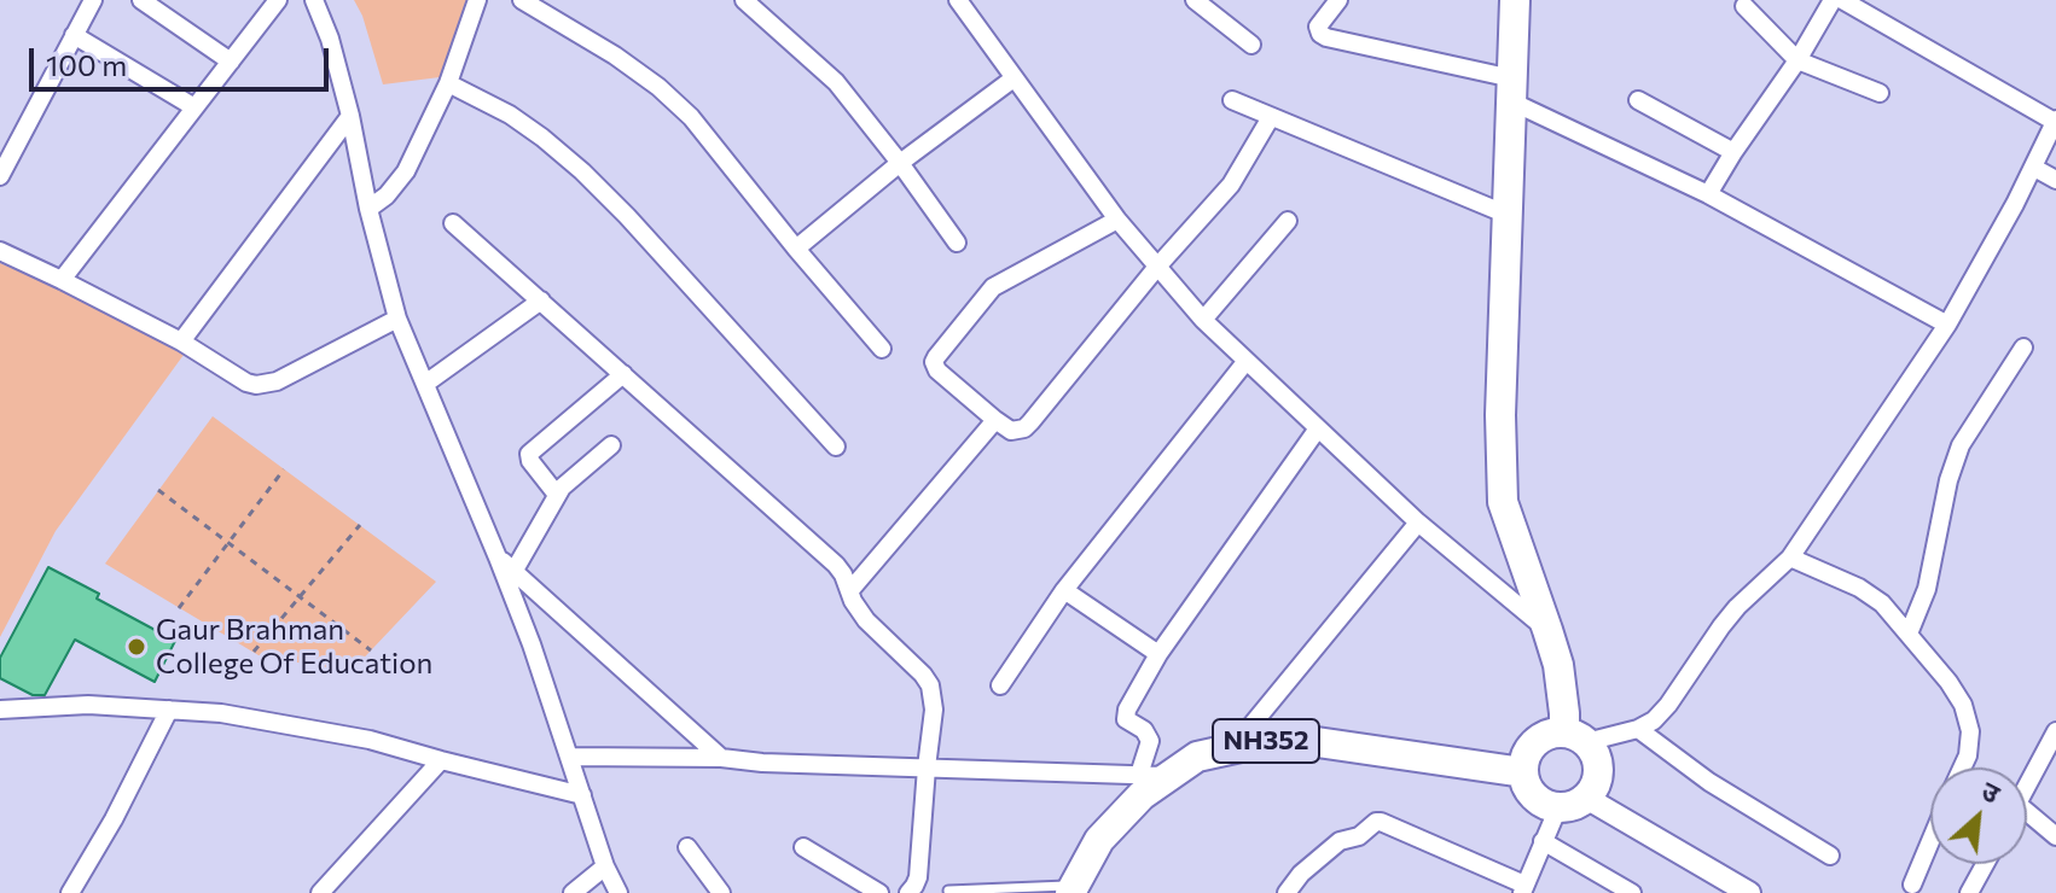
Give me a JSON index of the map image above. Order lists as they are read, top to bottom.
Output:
{
  "streets": {
    "highway": ["NH352"]
  },
  "places": ["Gaur Brahman College Of Education"],
  "scale_bar": "100 m",
  "north": "top right"
}
